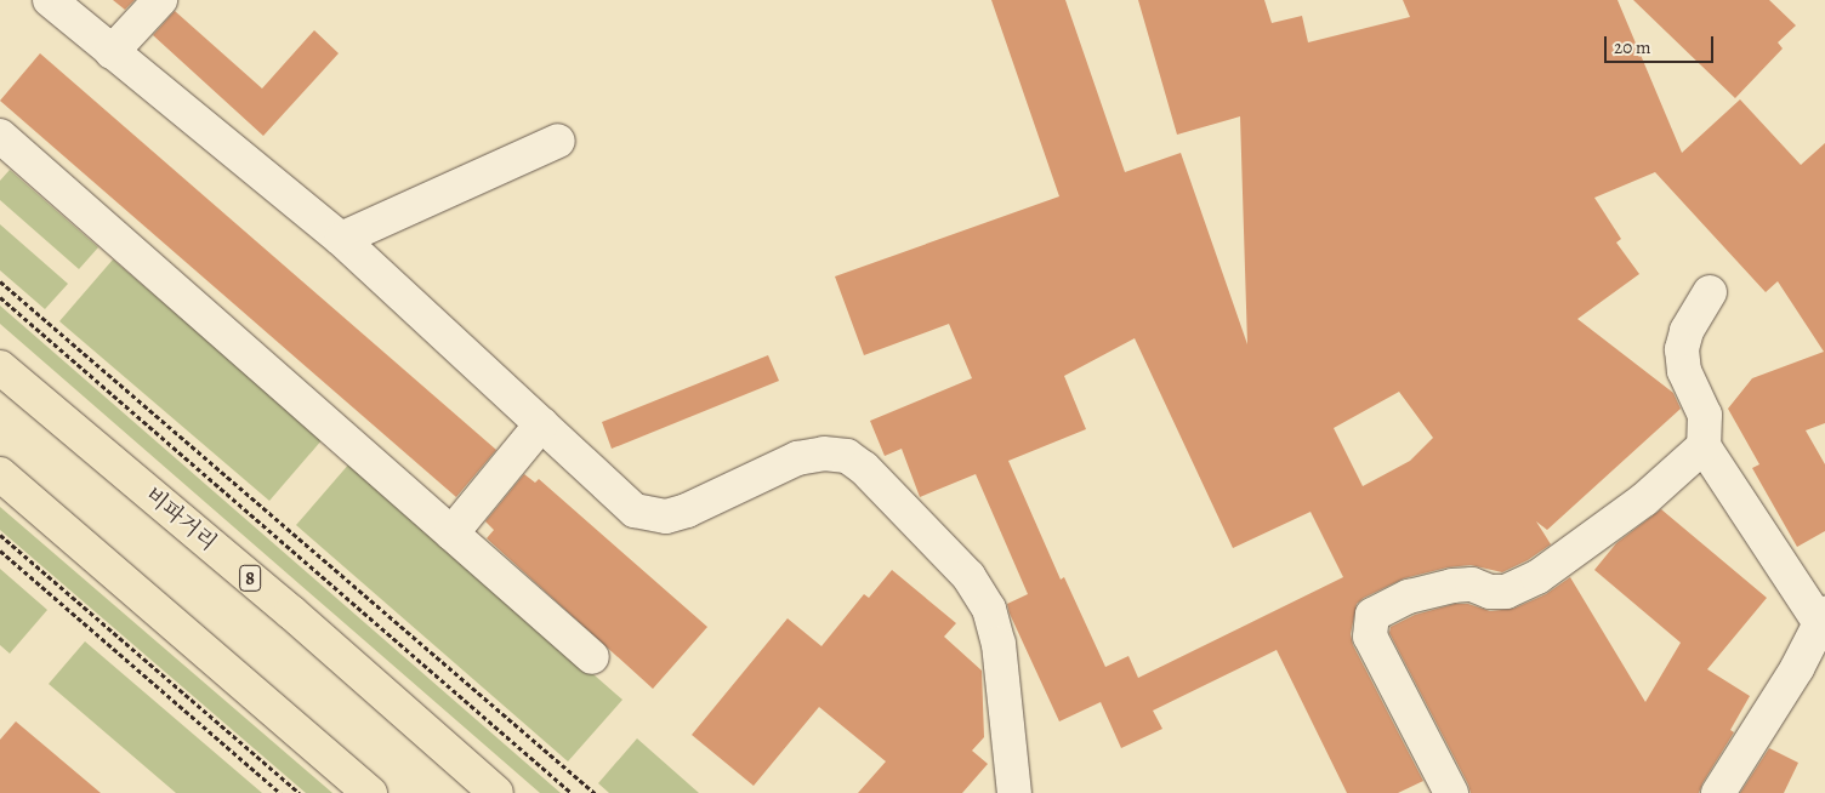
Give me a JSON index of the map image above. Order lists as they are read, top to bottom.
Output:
{
  "streets": {
    "main road": ["비파거리", "8"]
  },
  "scale_bar": "20 m"
}
